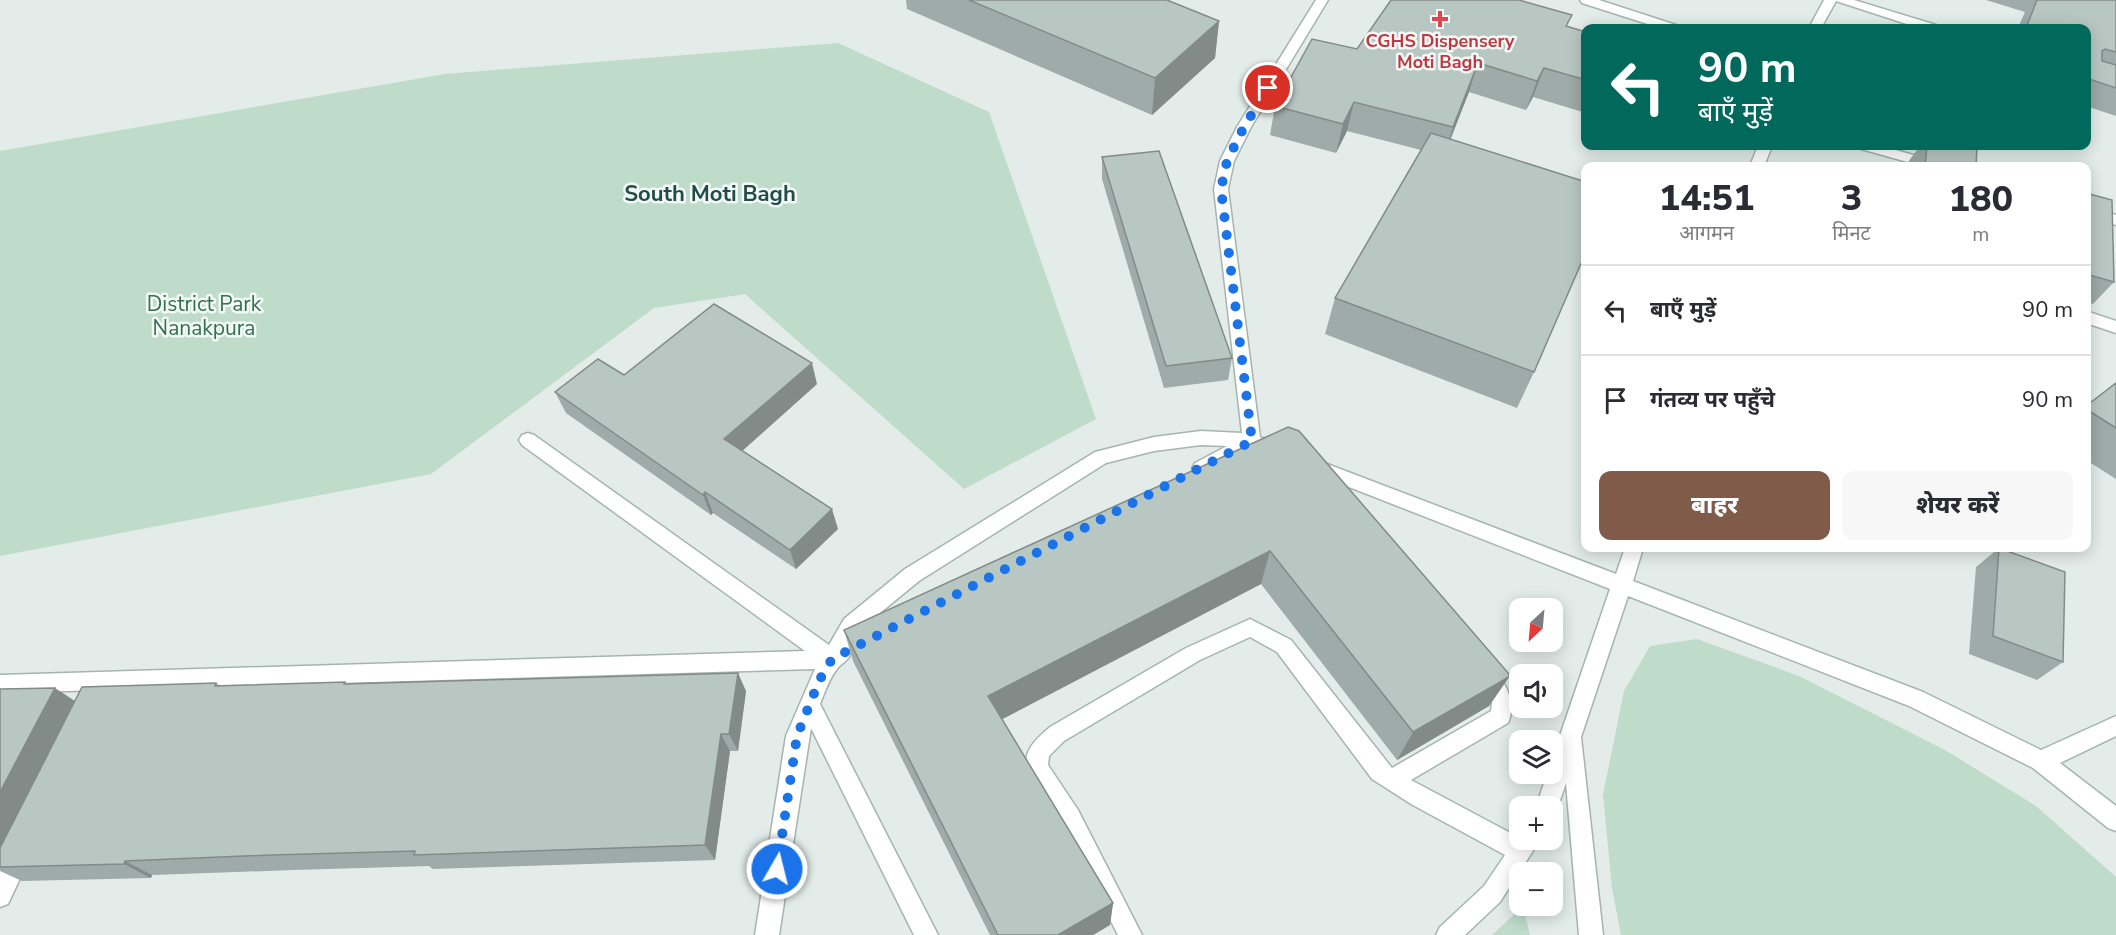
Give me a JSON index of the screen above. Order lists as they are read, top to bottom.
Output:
{
  "districts": ["South Moti Bagh"],
  "parks": ["District Park Nanakpura"],
  "places": {
    "health": ["CGHS Dispensery Moti Bagh"]
  },
  "north": "bottom left",
  "page": {
    "turn": ["90 m", "बाएँ मुड़ें"],
    "eta": [
      "14:51",
      "आगमन",
      "3",
      "मिनट",
      "180",
      "m"
    ],
    "list": [
      {
        "name": "बाएँ मुड़ें",
        "value": "90 m"
      },
      {
        "name": "गंतव्य पर पहुँचे",
        "value": "90 m"
      }
    ],
    "buttons": ["बाहर", "शेयर करें"],
    "map_buttons": ["+", "−"]
  }
}
